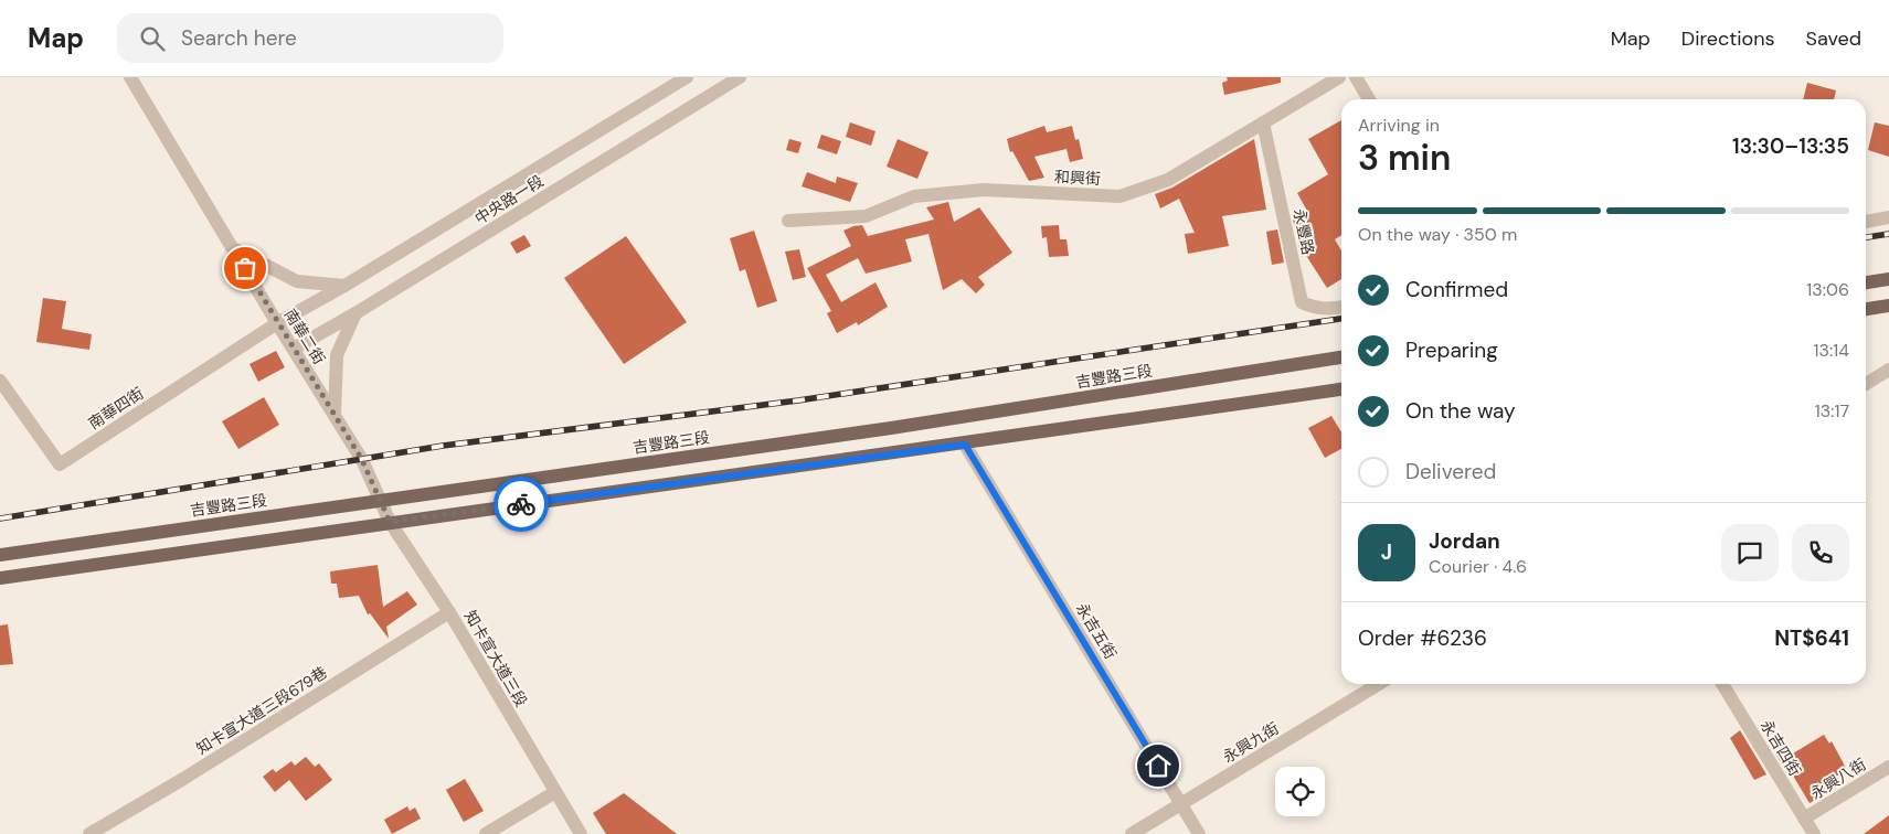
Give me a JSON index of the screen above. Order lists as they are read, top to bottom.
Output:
{
  "streets": {
    "main road": ["吉豐路三段"],
    "street": [
      "和興街",
      "中央路一段",
      "永豐路",
      "南華二街",
      "南華四街",
      "永吉五街",
      "知卡宣大道三段",
      "知卡宣大道三段679巷",
      "永興九街",
      "永吉四街",
      "永興八街"
    ]
  },
  "crossings": [
    ["和興街", "永豐路"],
    ["中央路一段", "南華二街"],
    ["中央路一段", "南華四街"],
    ["南華二街", "吉豐路三段"],
    ["南華二街", "南華四街"],
    ["南華二街", "知卡宣大道三段"],
    ["吉豐路三段", "知卡宣大道三段"],
    ["永吉五街", "永興九街"],
    ["知卡宣大道三段", "知卡宣大道三段679巷"],
    ["永吉四街", "永興八街"]
  ],
  "page": {
    "header": "Map",
    "search": "Search here",
    "nav": ["Map", "Directions", "Saved"],
    "heading": ["3 min", "Arriving in", "13:30–13:35"],
    "panel": [
      "Jordan",
      "Courier · 4.6",
      "Order #6236",
      "NT$641"
    ],
    "bar": "On the way · 350 m",
    "list": [
      ["Confirmed", "13:06"],
      ["Preparing", "13:14"],
      ["On the way", "13:17"],
      "Delivered"
    ],
    "round": "J"
  }
}
